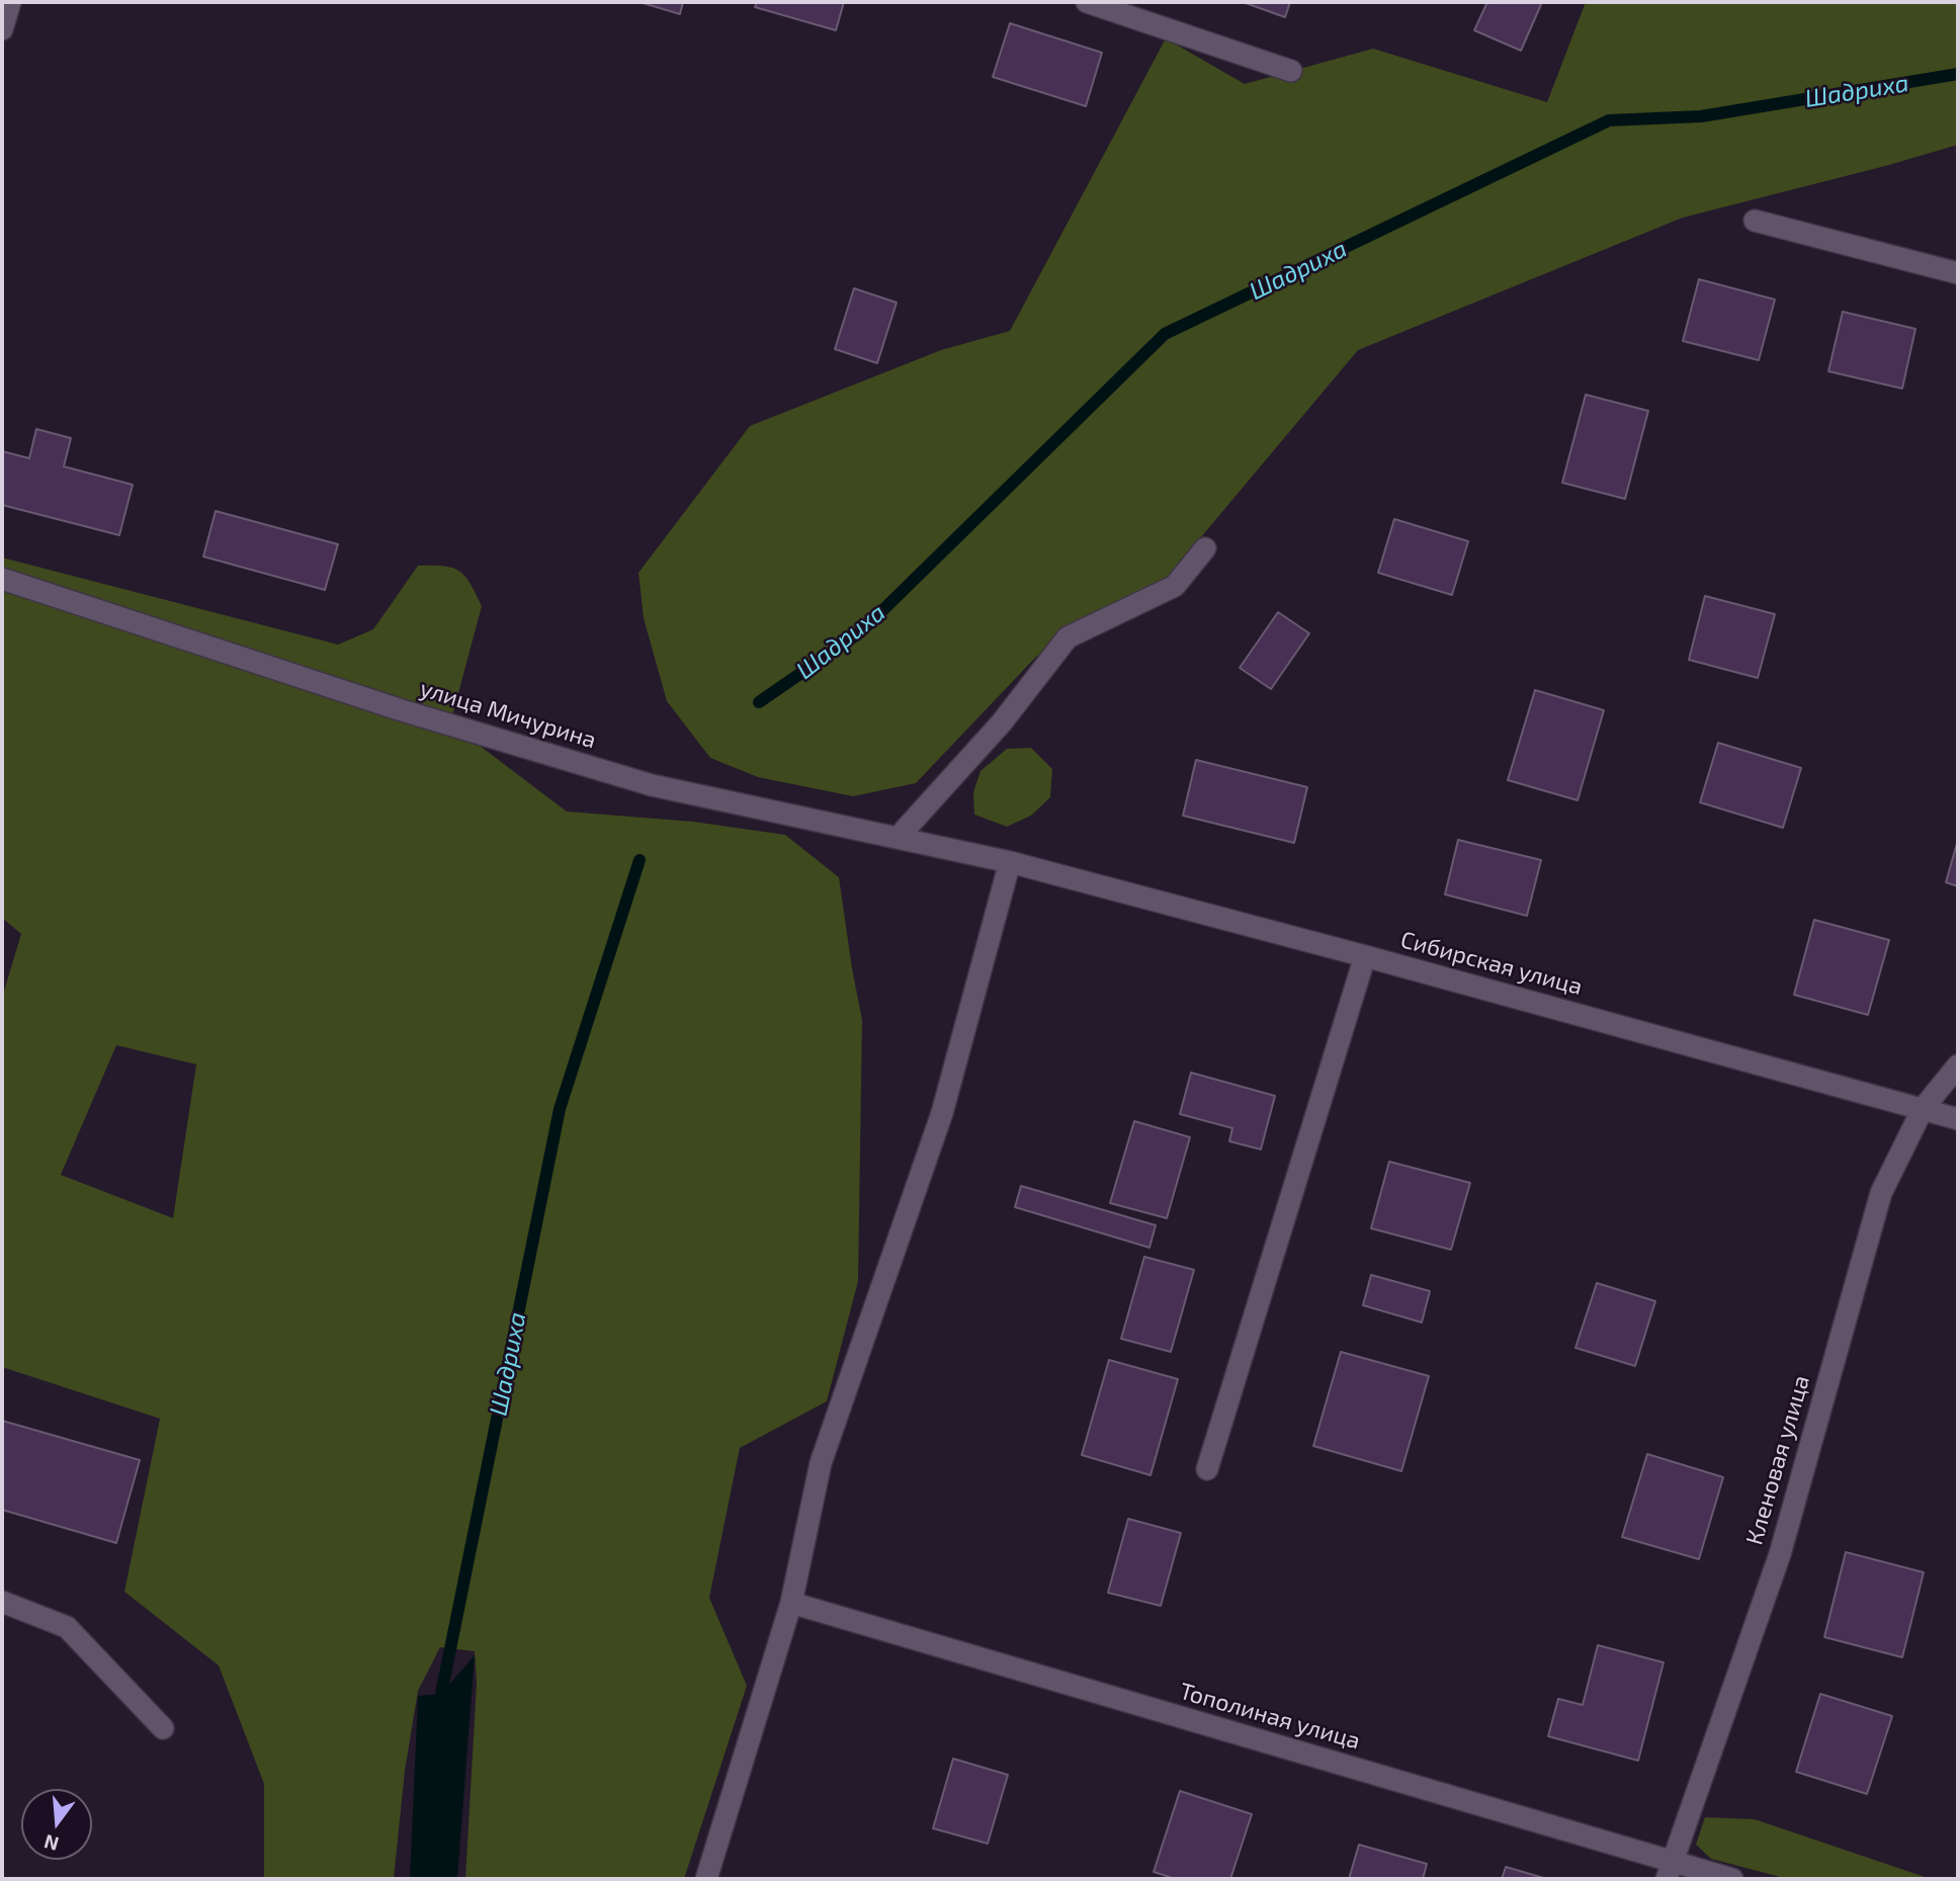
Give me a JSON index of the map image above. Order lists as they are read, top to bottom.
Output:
{
  "streets": {
    "street": [
      "улица Мичурина",
      "Сибирская улица",
      "Кленовая улица",
      "Тополиная улица"
    ]
  },
  "crossings": [
    ["улица Мичурина", "Сибирская улица"],
    ["Сибирская улица", "Кленовая улица"],
    ["Кленовая улица", "Тополиная улица"]
  ],
  "water": ["Шадриха"],
  "north": "bottom"
}
